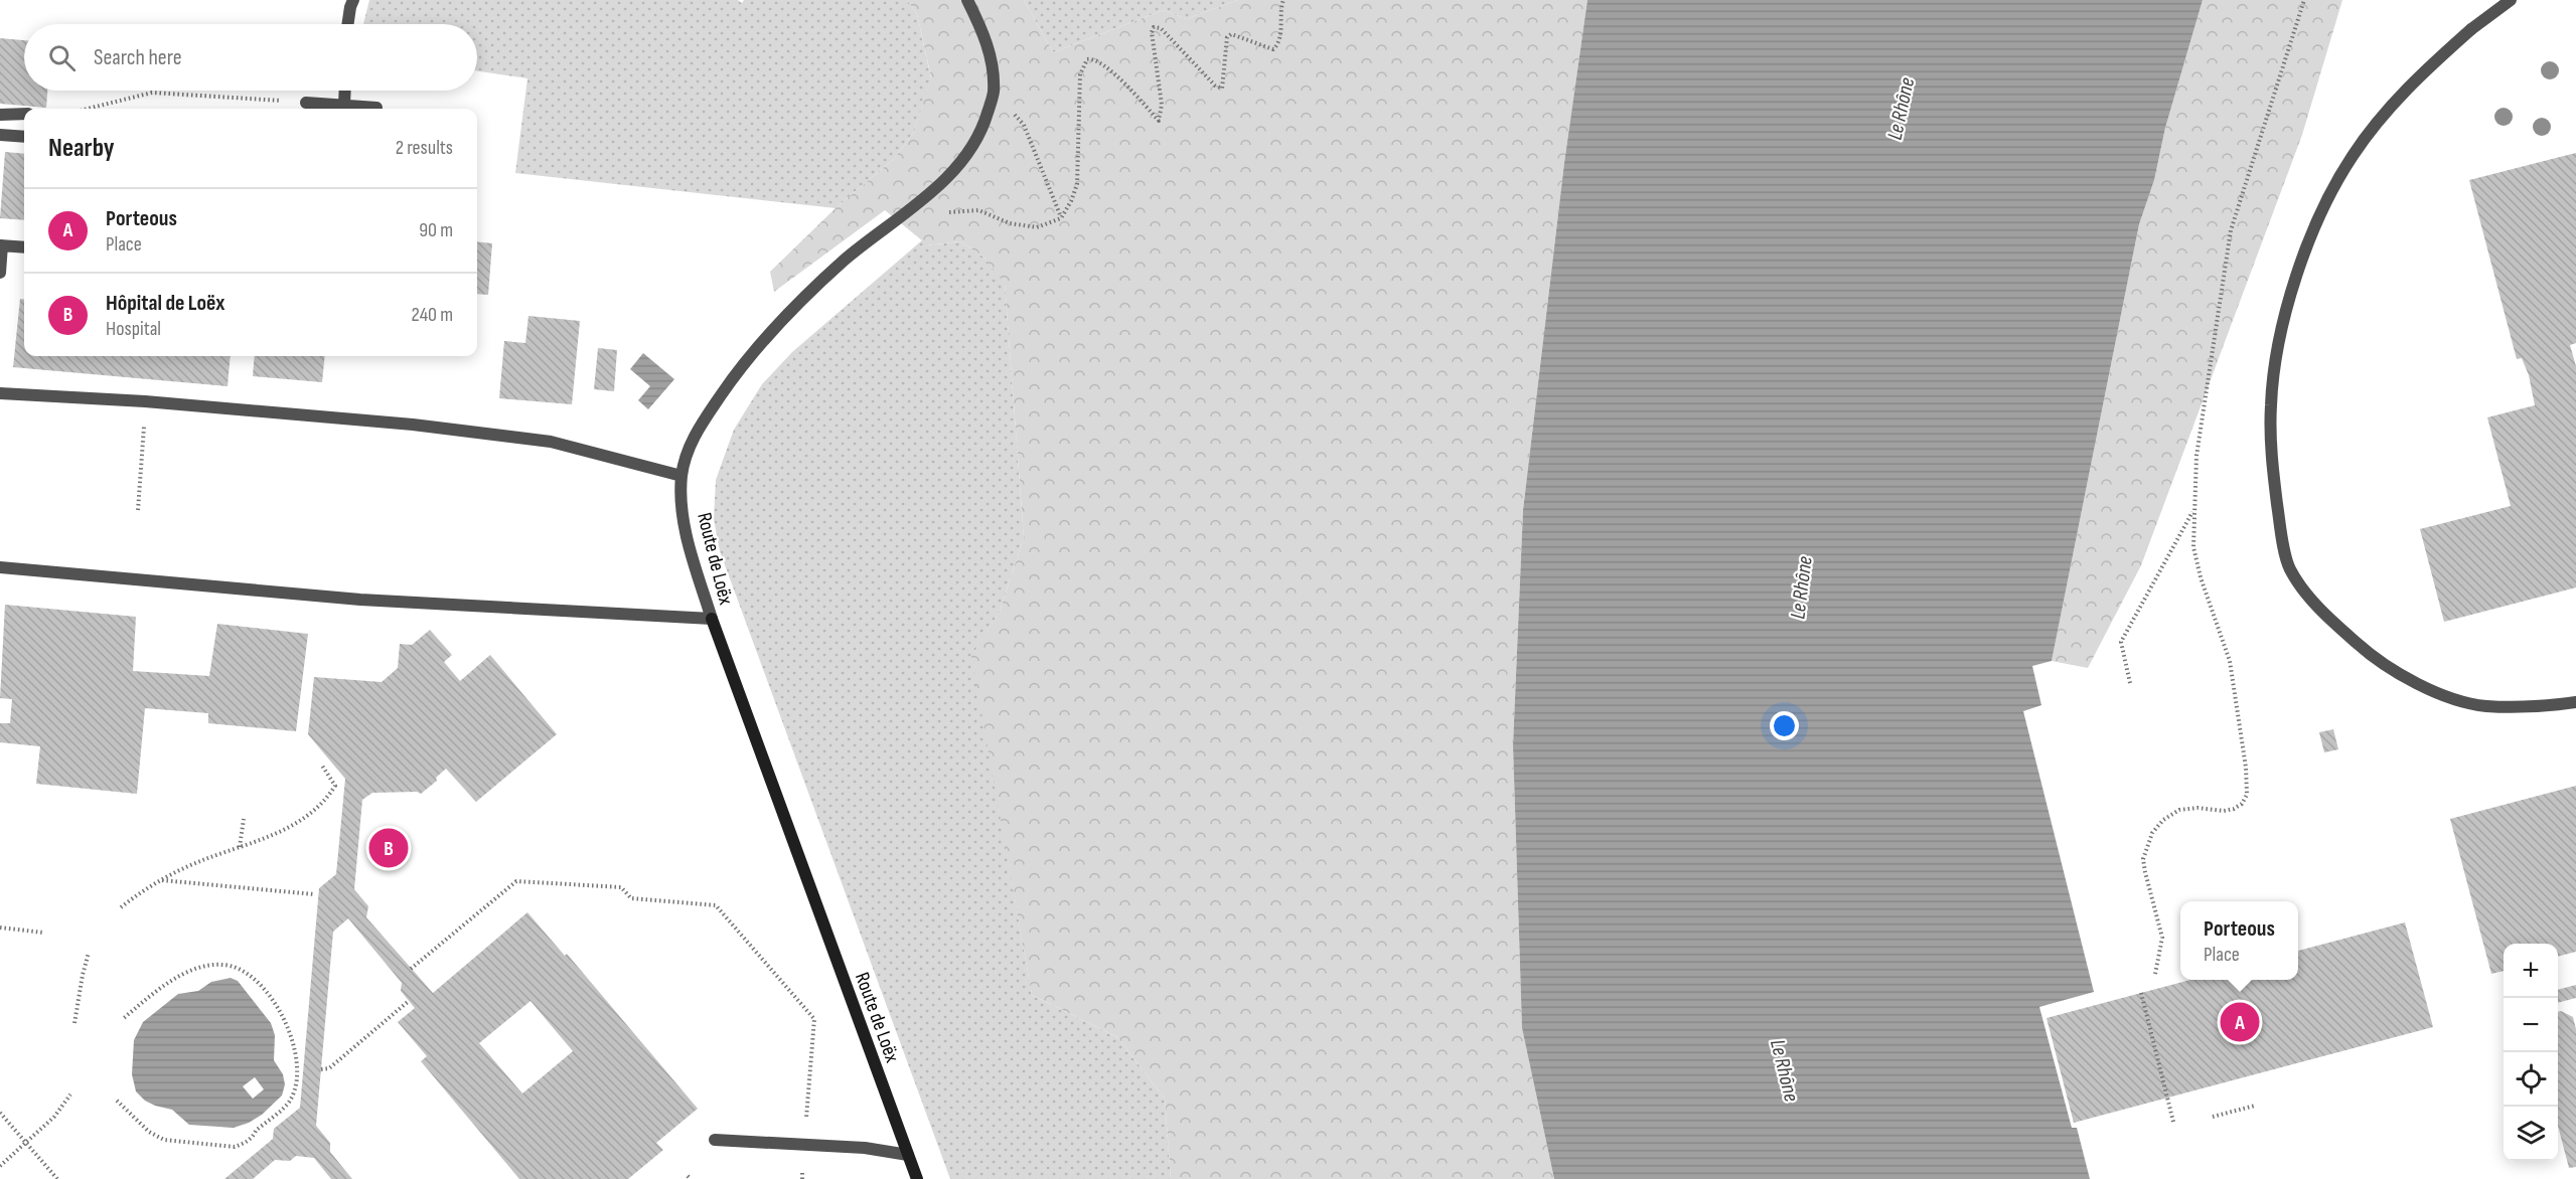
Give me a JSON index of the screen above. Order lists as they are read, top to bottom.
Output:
{
  "streets": {
    "street": ["Route de Loëx"]
  },
  "water": ["Le Rhône"],
  "page": {
    "search": "Search here",
    "heading": ["Nearby", "2 results"],
    "list": [
      {
        "mark": "A",
        "name": "Porteous",
        "note": "Place",
        "value": "90 m"
      },
      {
        "mark": "B",
        "name": "Hôpital de Loëx",
        "note": "Hospital",
        "value": "240 m"
      }
    ],
    "pins": ["B", "A"],
    "popup": ["Porteous", "Place"],
    "map_buttons": ["+", "−"]
  }
}
